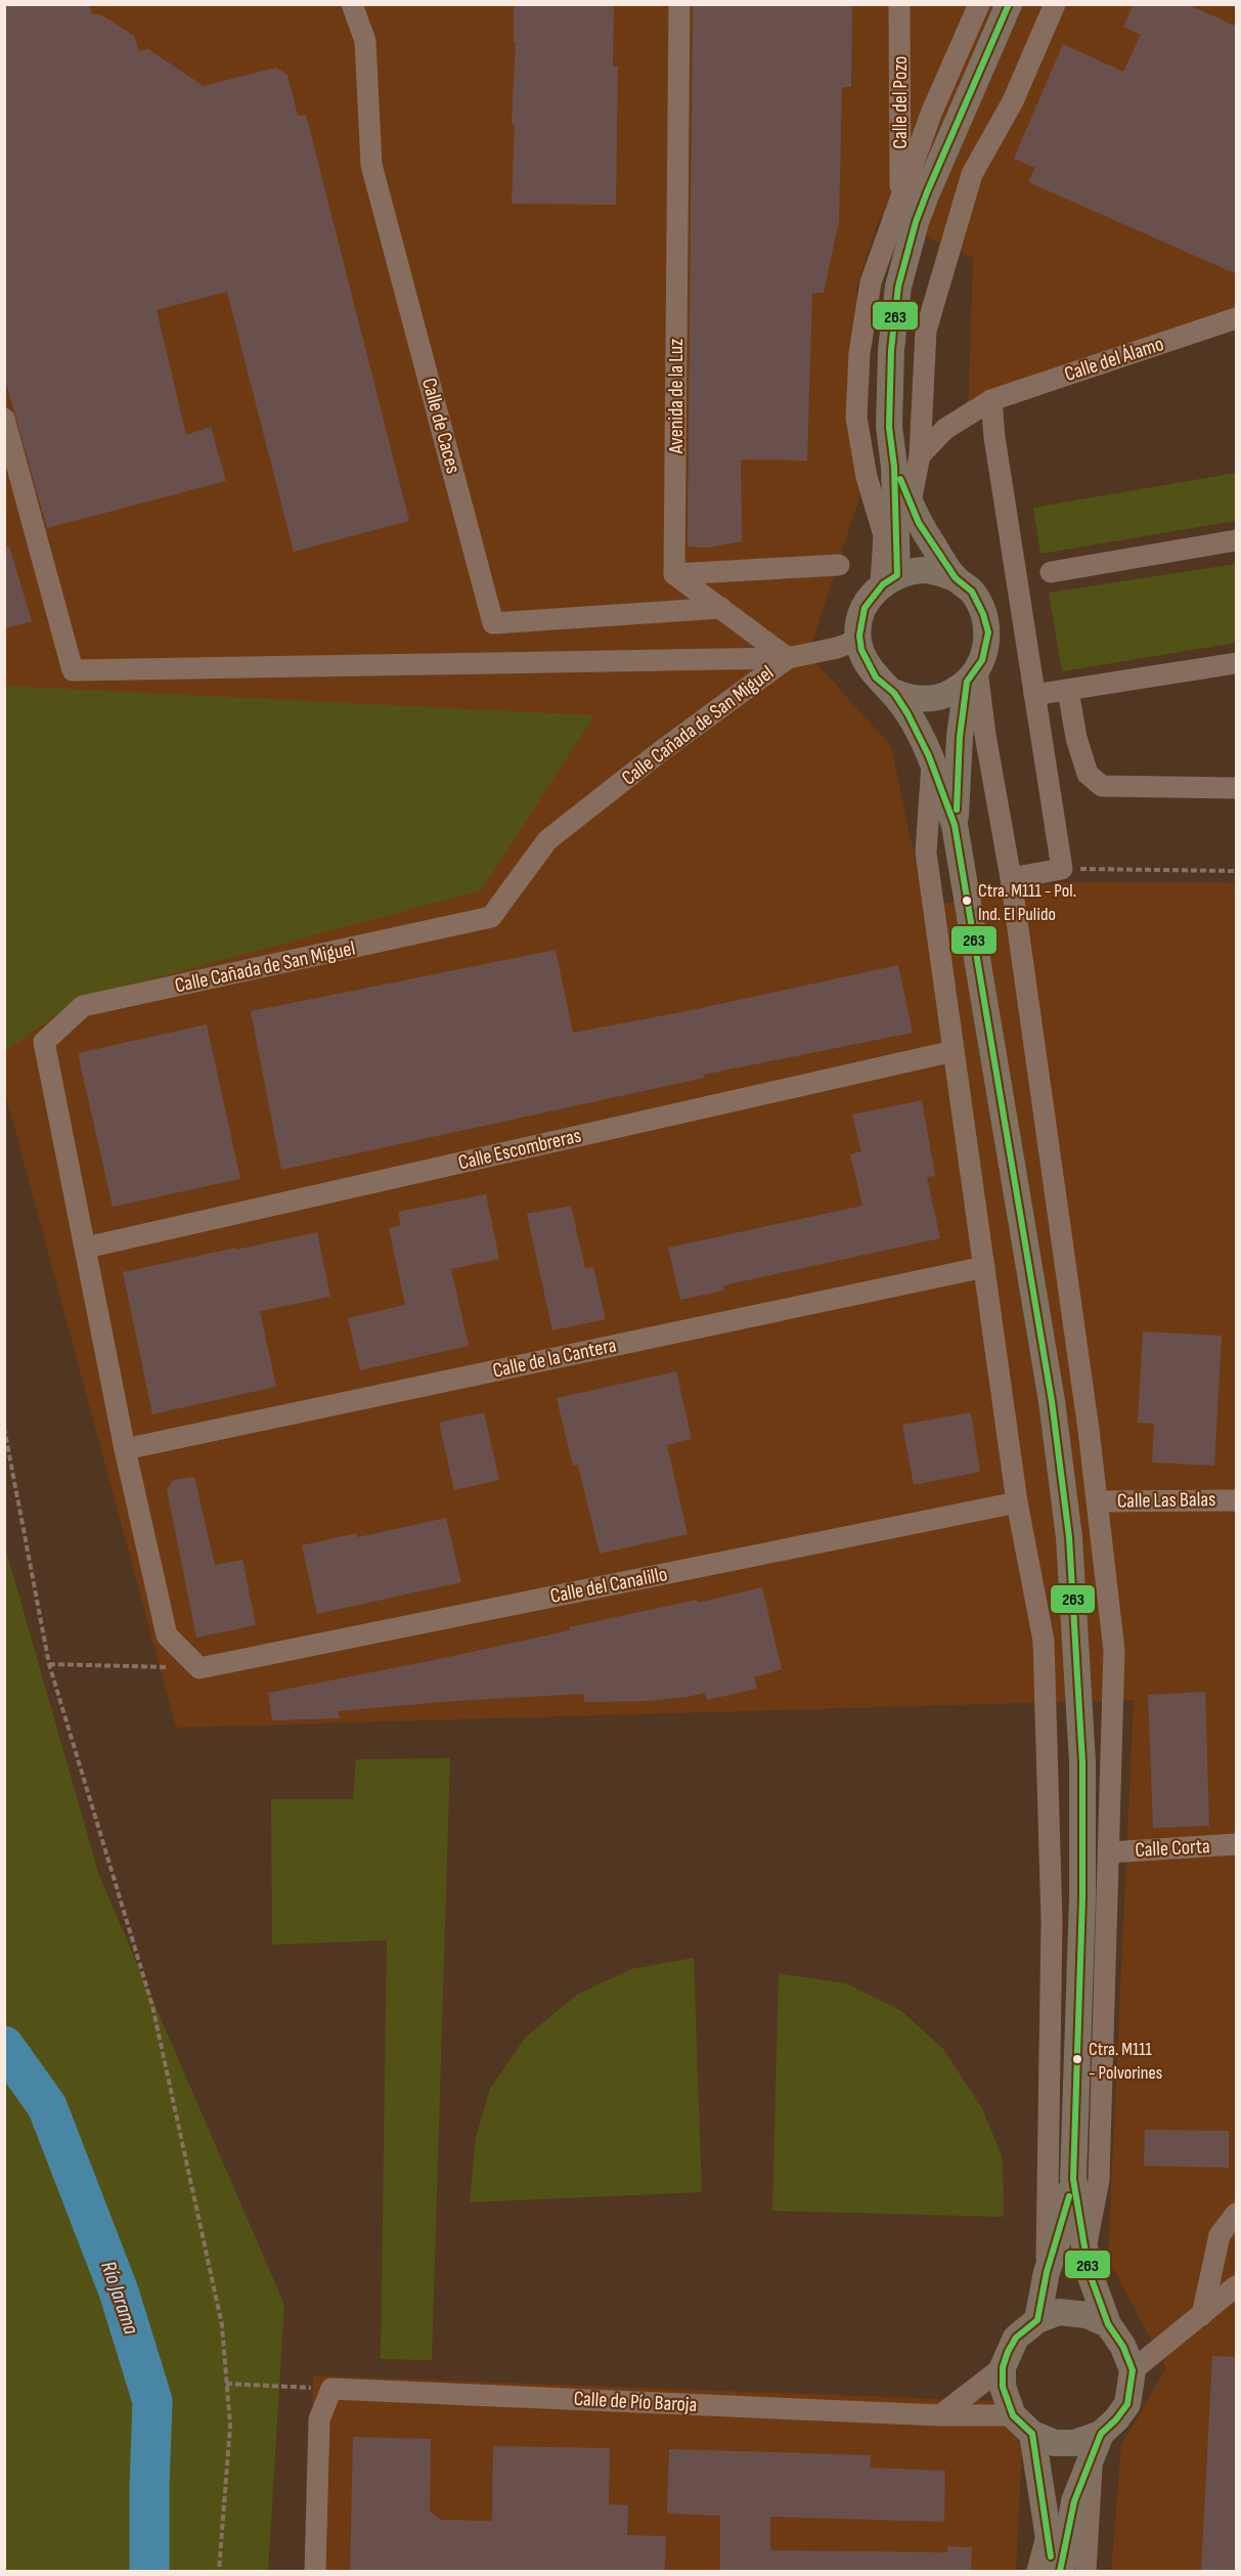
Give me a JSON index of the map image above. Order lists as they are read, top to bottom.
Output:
{
  "streets": {
    "street": [
      "Calle del Pozo",
      "Calle del Álamo",
      "Avenida de la Luz",
      "Calle de Caces",
      "Calle Cañada de San Miguel",
      "Calle Escombreras",
      "Calle de la Cantera",
      "Calle Las Balas",
      "Calle del Canalillo",
      "Calle Corta",
      "Calle de Pío Baroja"
    ]
  },
  "crossings": [
    ["Calle Cañada de San Miguel", "Calle Escombreras"]
  ],
  "water": ["Río Jarama"],
  "places": ["Ctra. M111 - Pol. Ind. El Pulido", "Ctra. M111 - Polvorines"],
  "lines": ["transit line 263"]
}
